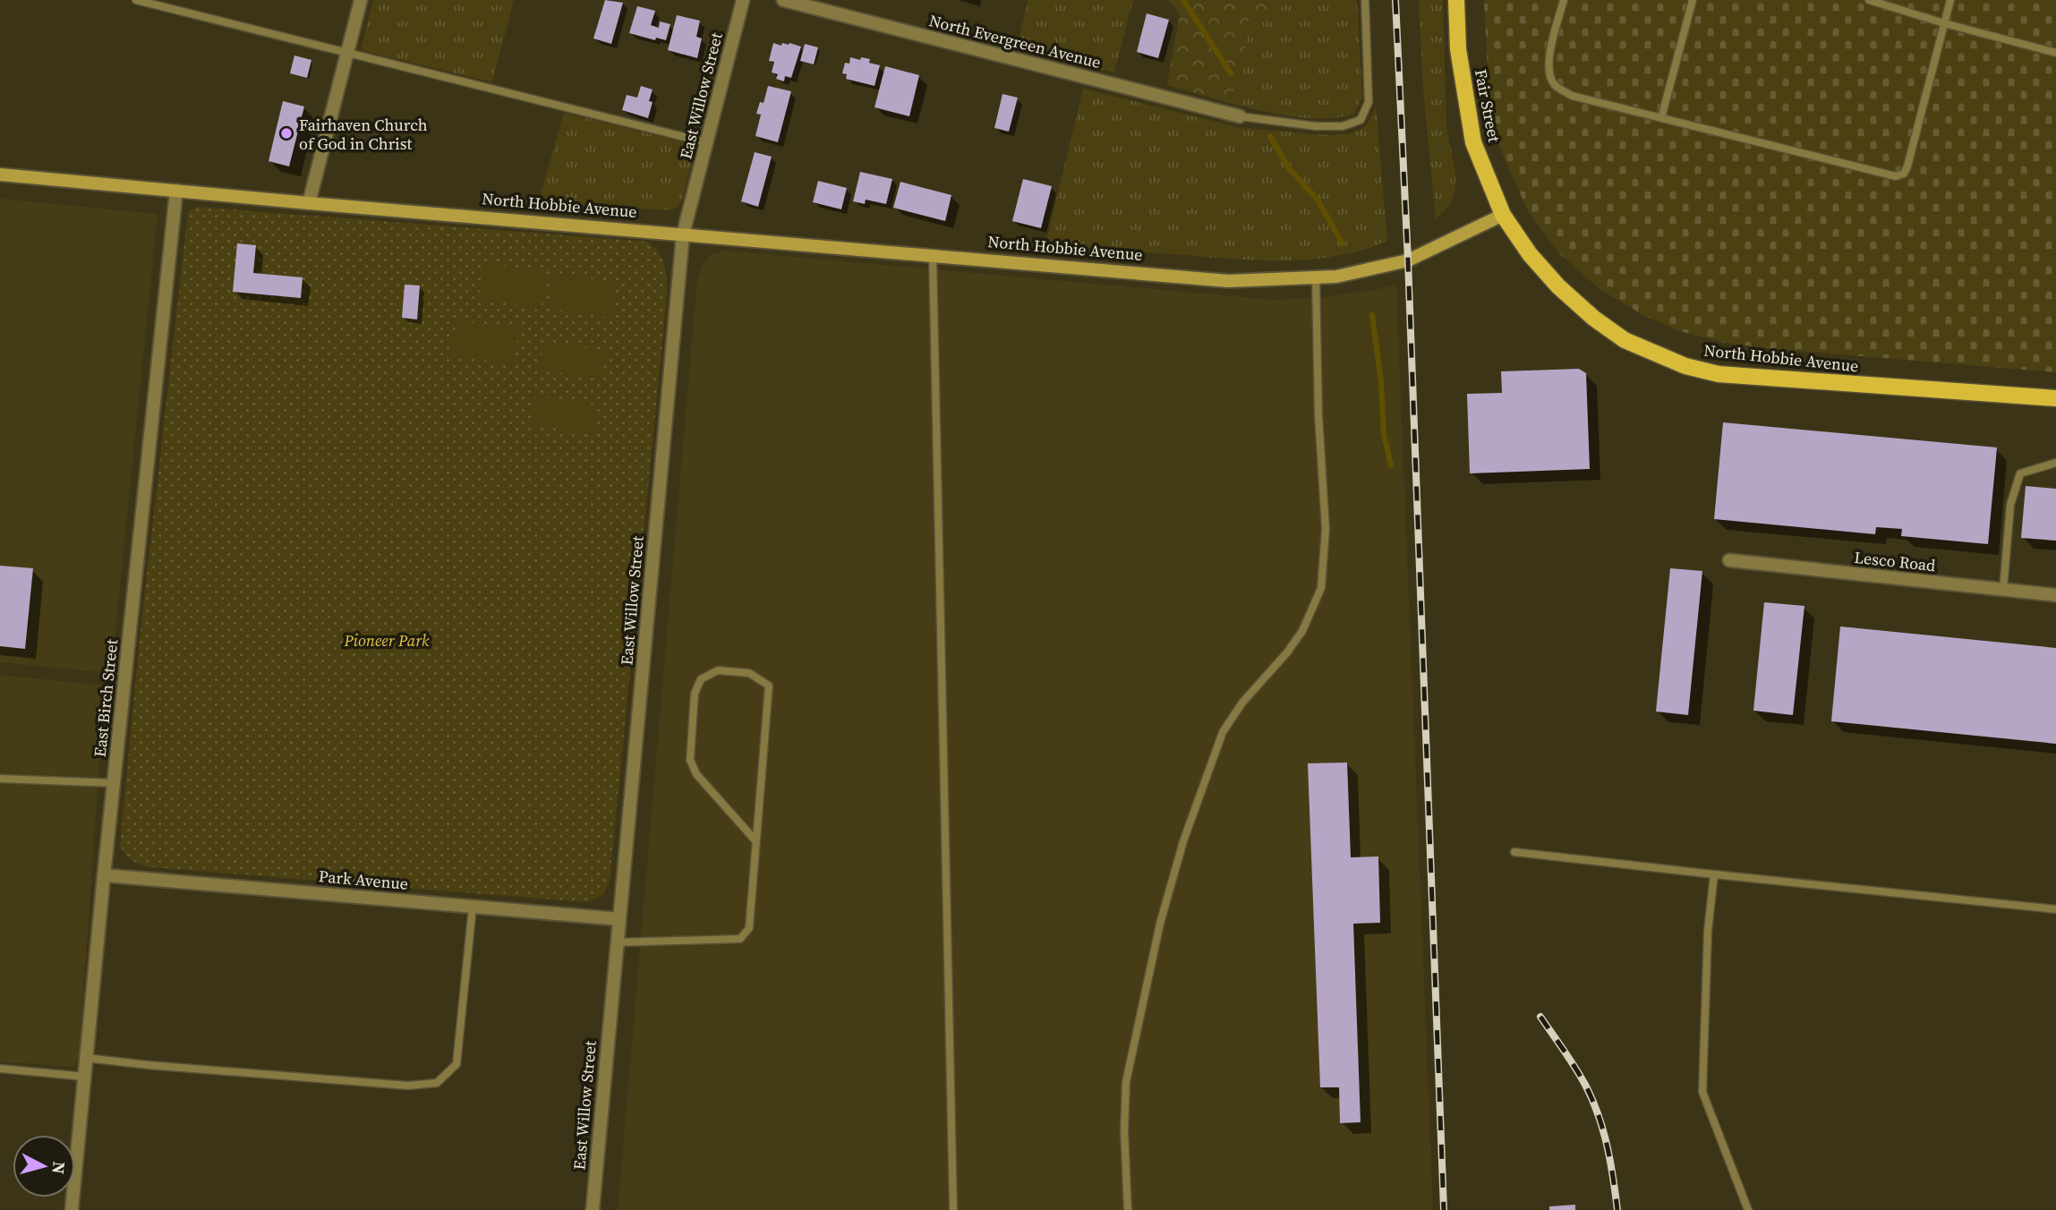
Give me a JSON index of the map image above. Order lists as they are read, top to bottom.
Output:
{
  "streets": {
    "main road": ["Fair Street", "North Hobbie Avenue"],
    "street": [
      "North Evergreen Avenue",
      "East Willow Street",
      "Lesco Road",
      "East Birch Street",
      "Park Avenue"
    ]
  },
  "crossings": [
    ["East Willow Street", "North Hobbie Avenue"],
    ["East Willow Street", "Park Avenue"],
    ["Fair Street", "North Hobbie Avenue"],
    ["North Hobbie Avenue", "East Birch Street"],
    ["East Birch Street", "Park Avenue"]
  ],
  "parks": ["Pioneer Park"],
  "places": ["Fairhaven Church of God in Christ"],
  "north": "right"
}
